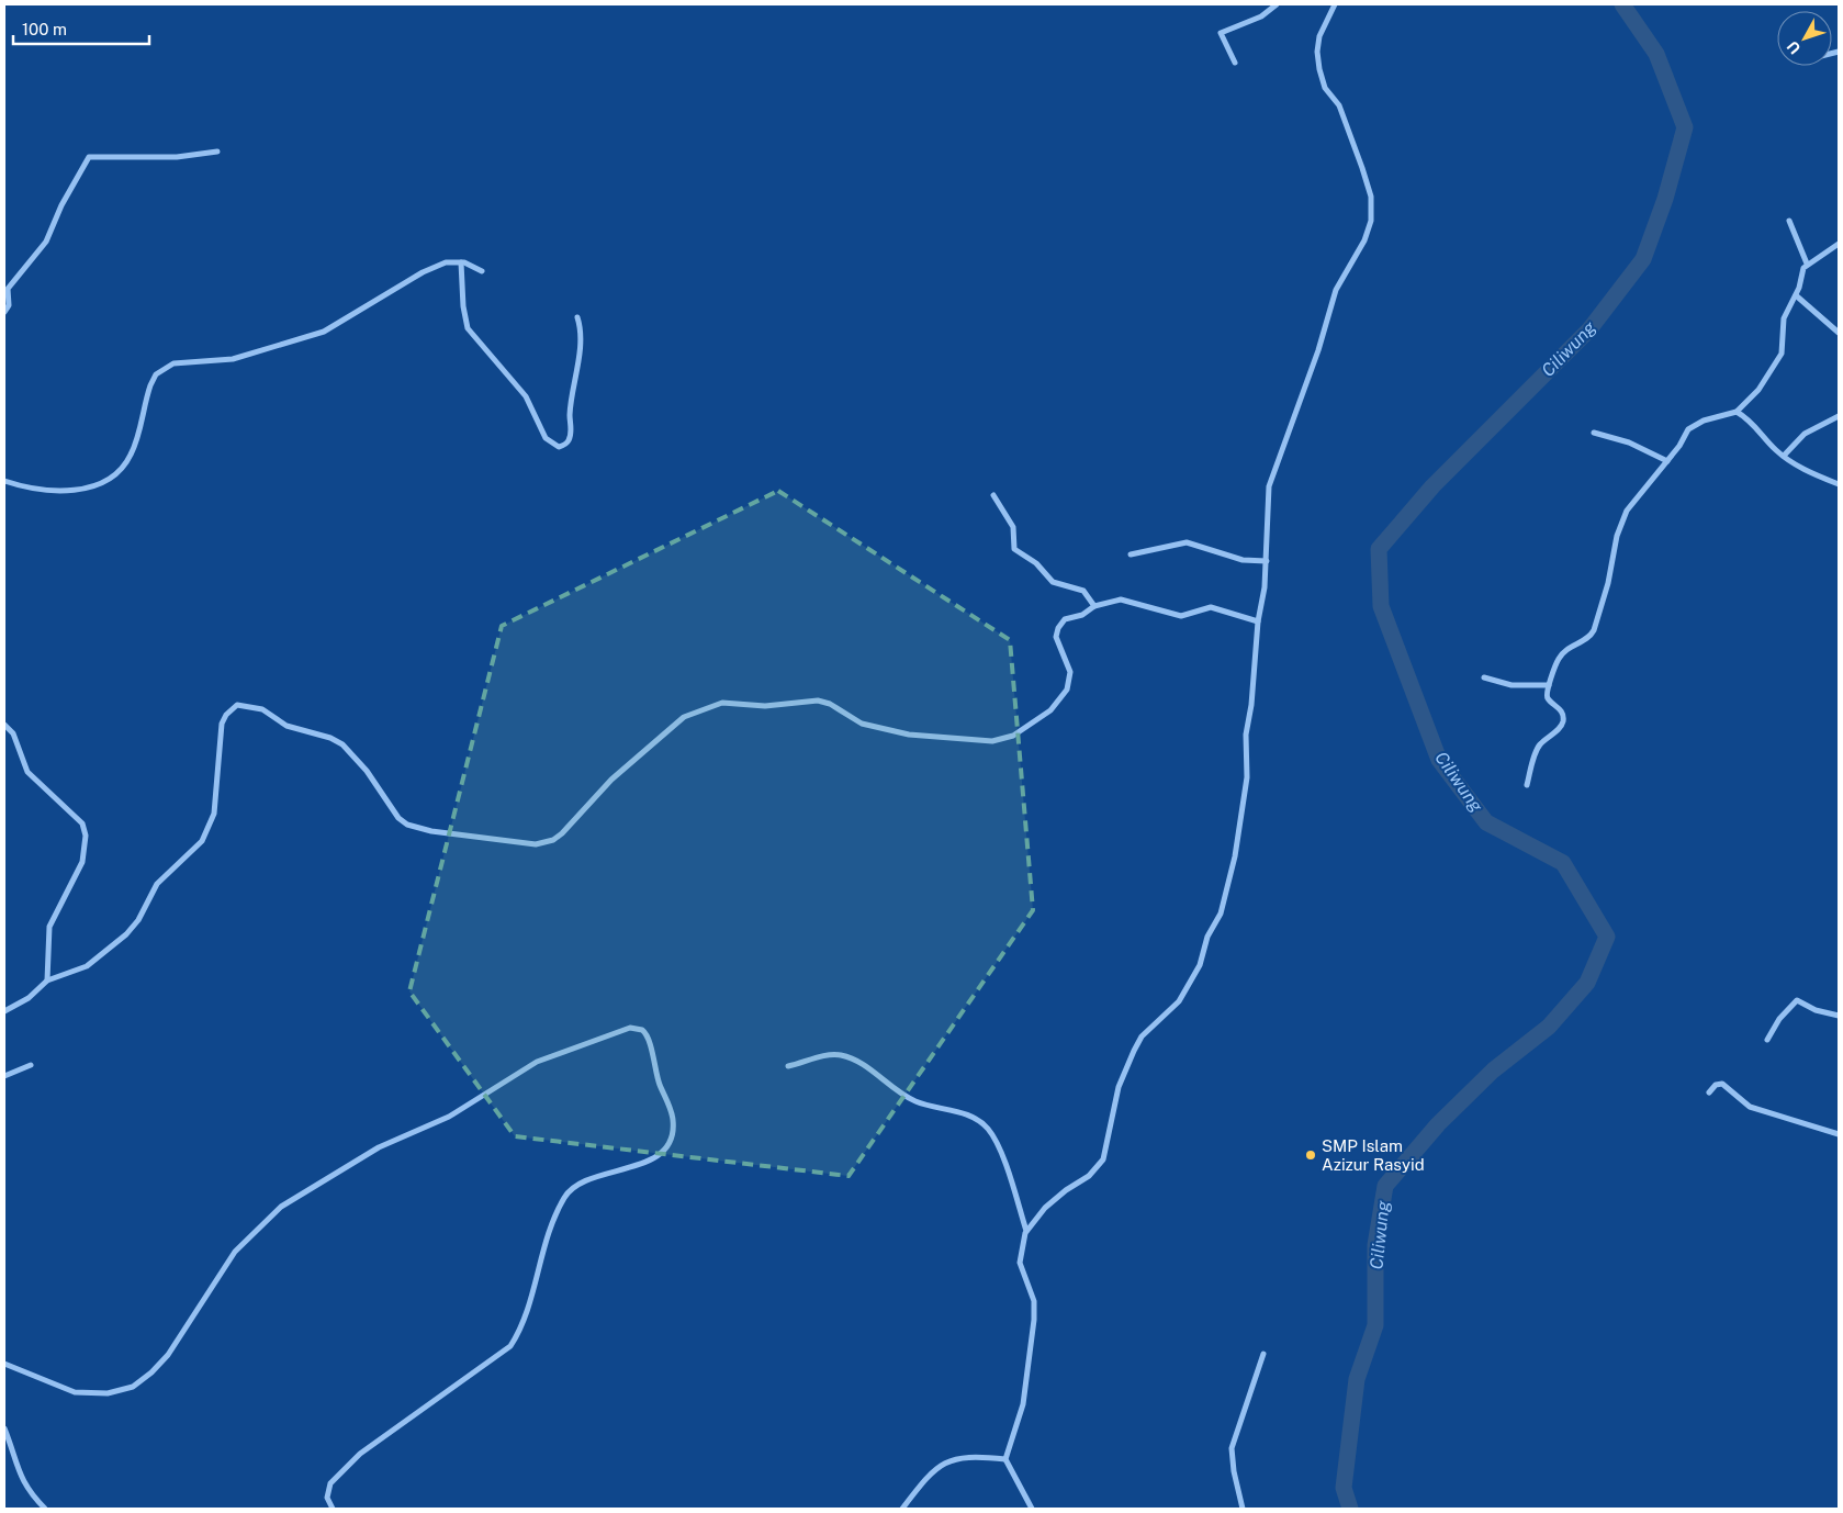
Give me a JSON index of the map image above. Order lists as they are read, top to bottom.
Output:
{
  "water": ["Ciliwung"],
  "places": ["SMP Islam Azizur Rasyid"],
  "scale_bar": "100 m",
  "north": "bottom left"
}
